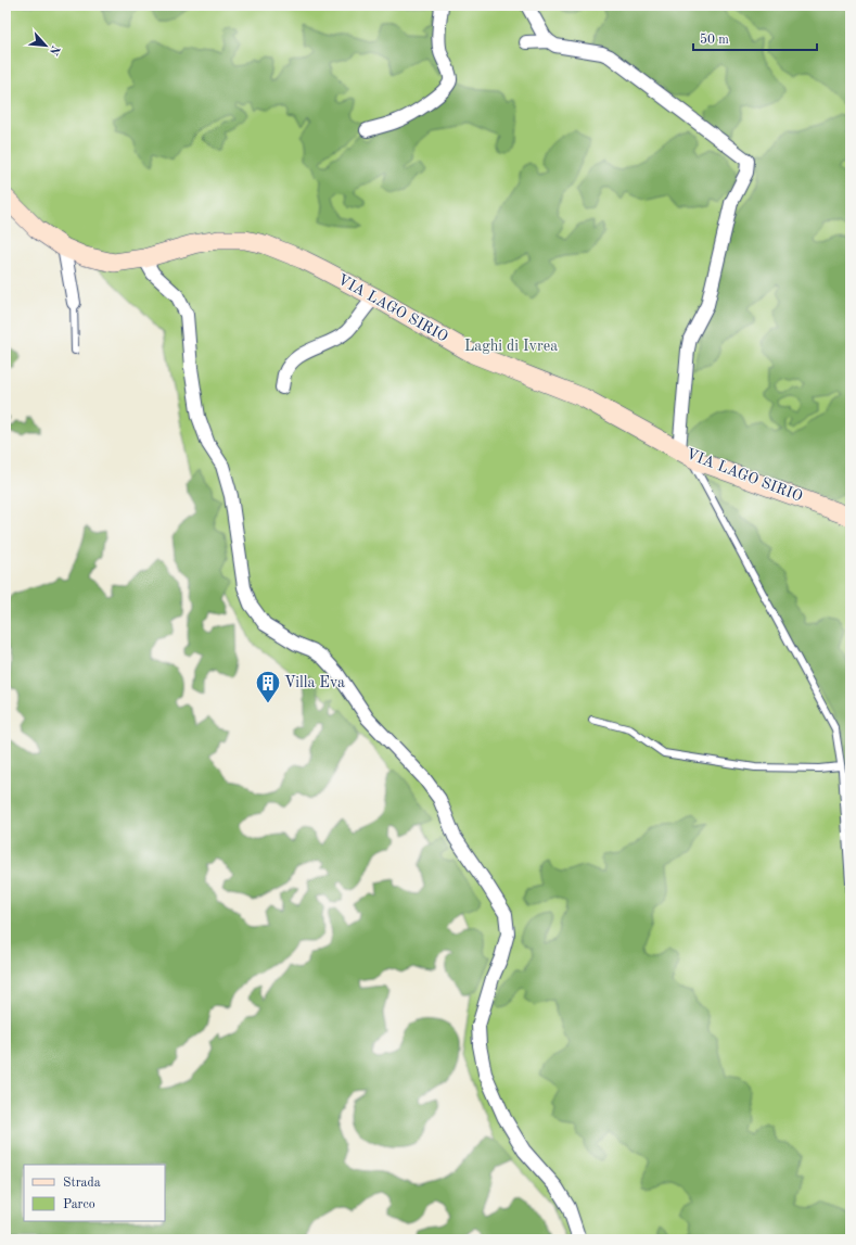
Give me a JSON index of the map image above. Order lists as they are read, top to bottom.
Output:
{
  "streets": {
    "main road": ["VIA LAGO SIRIO"]
  },
  "parks": ["Laghi di Ivrea"],
  "places": {
    "building": ["Villa Eva"]
  },
  "legend": ["Strada", "Parco"],
  "scale_bar": "50 m",
  "north": "bottom right"
}
